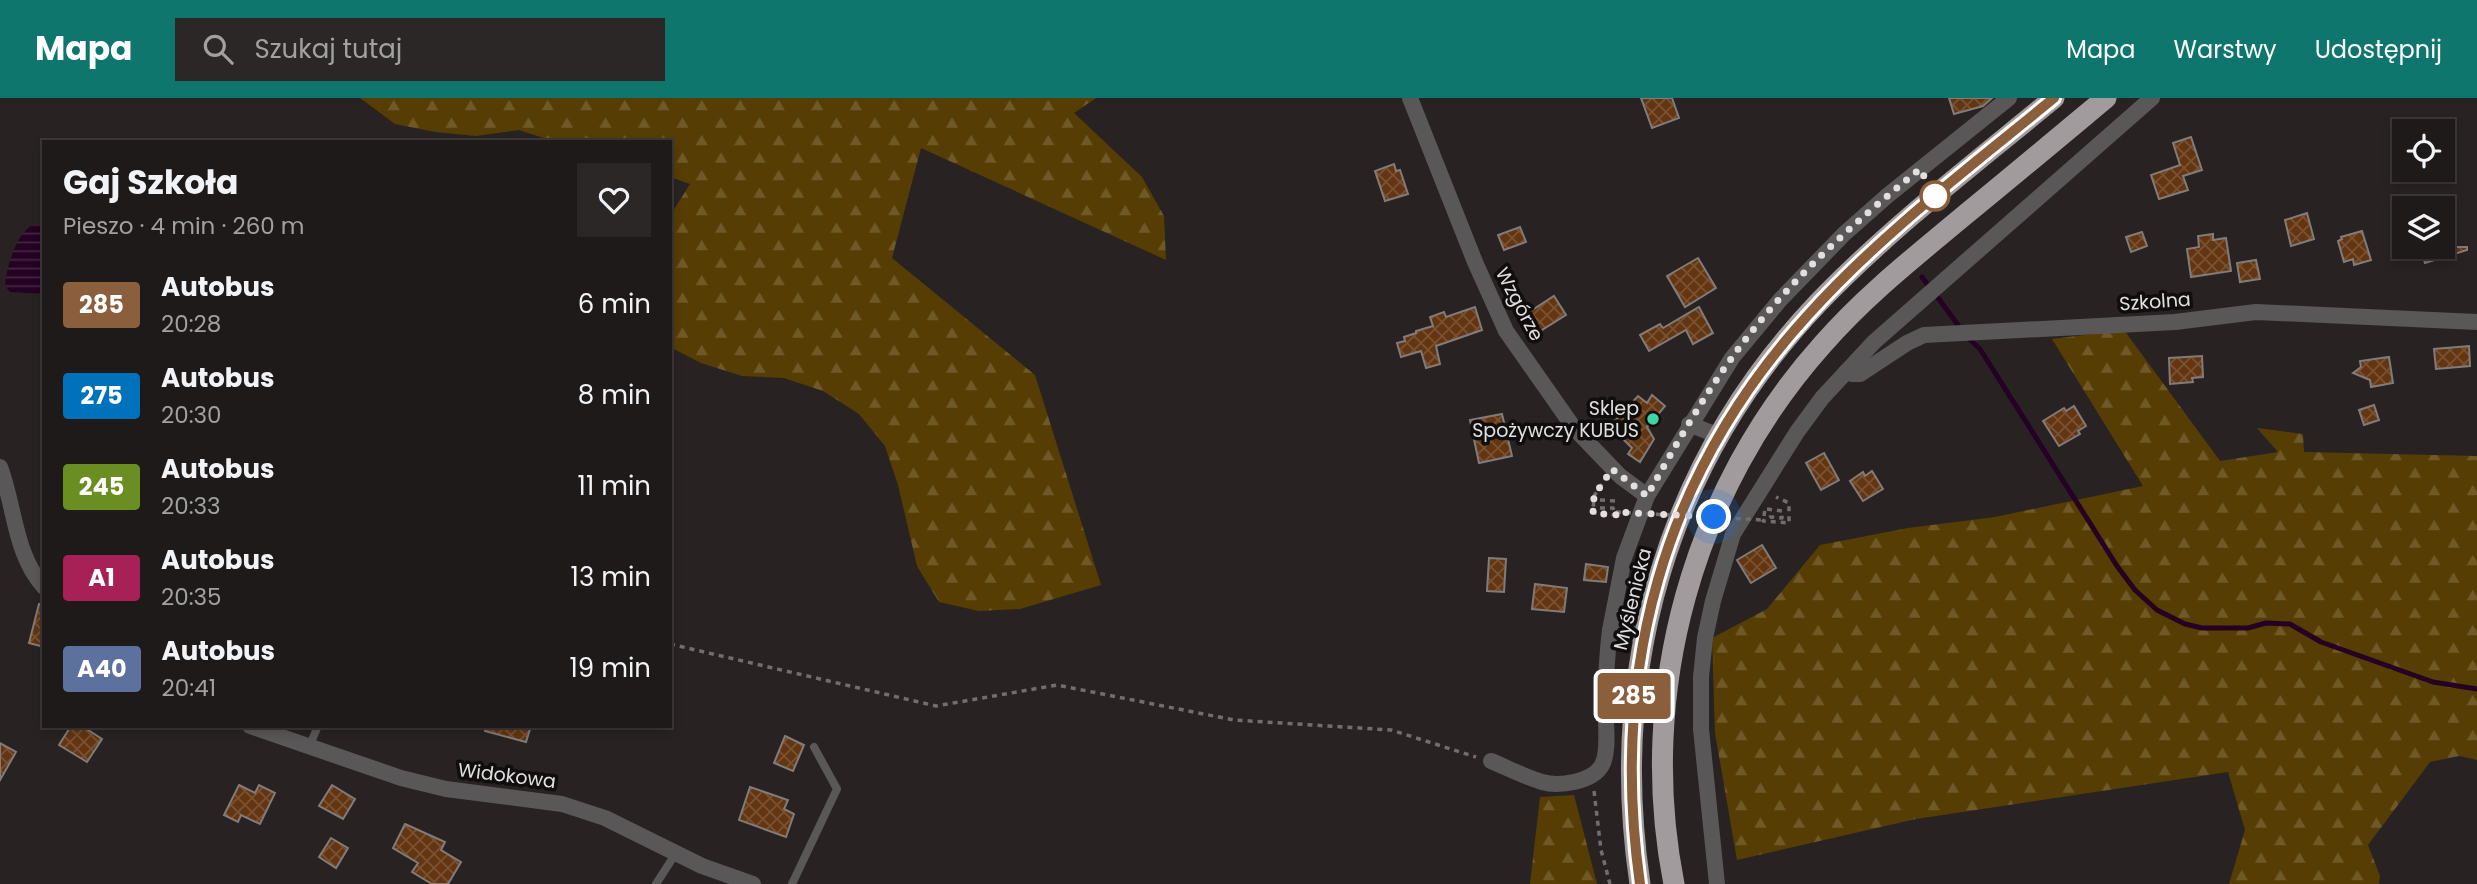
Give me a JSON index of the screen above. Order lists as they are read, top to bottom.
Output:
{
  "streets": {
    "highway": ["Myślenicka"],
    "street": ["Szkolna", "Wzgórze", "Widokowa"]
  },
  "places": ["Sklep Spożywczy KUBUS"],
  "lines": ["bus line 285"],
  "page": {
    "header": "Mapa",
    "search": "Szukaj tutaj",
    "nav": ["Mapa", "Warstwy", "Udostępnij"],
    "on_map": "285",
    "heading": ["Gaj Szkoła", "Pieszo · 4 min · 260 m"],
    "list": [
      {
        "mark": "285",
        "name": "Autobus",
        "note": "20:28",
        "value": "6 min"
      },
      {
        "mark": "275",
        "name": "Autobus",
        "note": "20:30",
        "value": "8 min"
      },
      {
        "mark": "245",
        "name": "Autobus",
        "note": "20:33",
        "value": "11 min"
      },
      {
        "mark": "A1",
        "name": "Autobus",
        "note": "20:35",
        "value": "13 min"
      },
      {
        "mark": "A40",
        "name": "Autobus",
        "note": "20:41",
        "value": "19 min"
      }
    ]
  }
}
